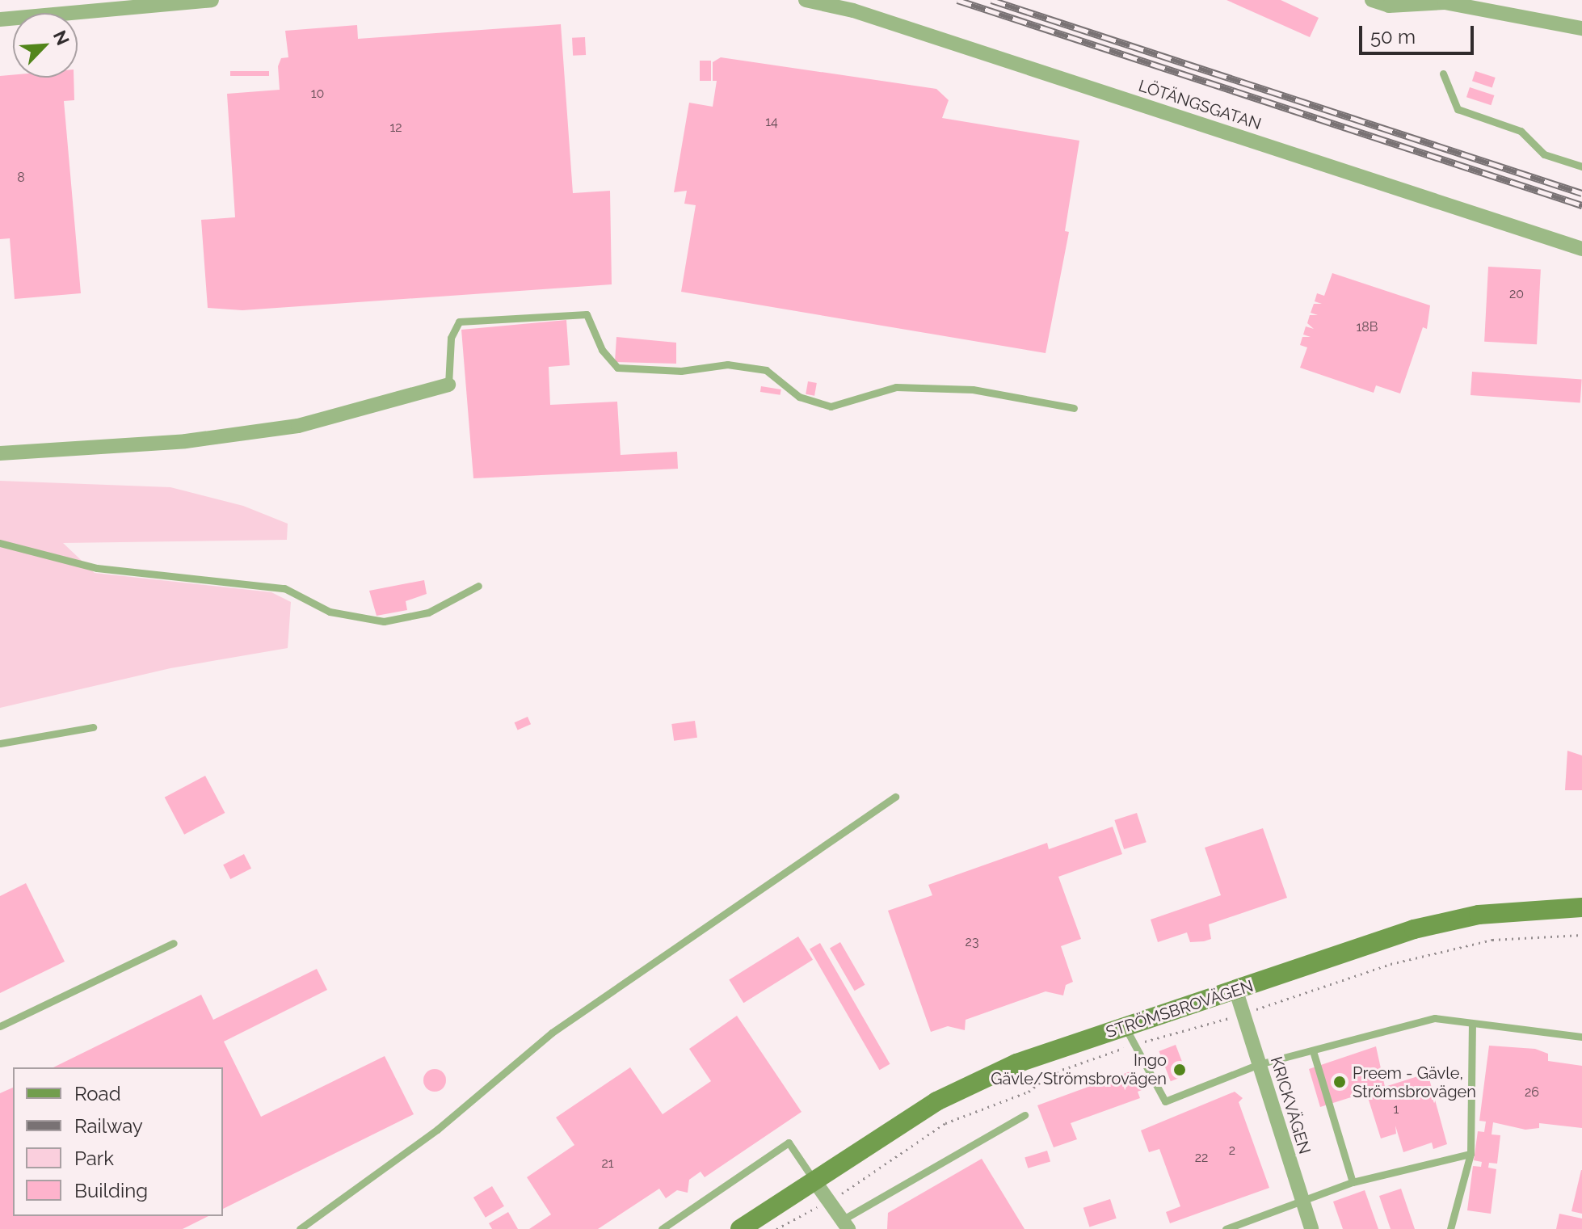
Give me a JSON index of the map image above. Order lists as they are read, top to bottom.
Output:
{
  "streets": {
    "main road": ["STRÖMSBROVÄGEN"],
    "street": ["LÖTÄNGSGATAN", "KRICKVÄGEN"]
  },
  "crossings": [
    ["STRÖMSBROVÄGEN", "KRICKVÄGEN"]
  ],
  "places": ["Ingo Gävle/Strömsbrovägen", "Preem - Gävle, Strömsbrovägen"],
  "house_numbers": [
    "10",
    "14",
    "12",
    "8",
    "20",
    "18B",
    "23",
    "26",
    "1",
    "2",
    "22",
    "21"
  ],
  "legend": [
    "Road",
    "Railway",
    "Park",
    "Building"
  ],
  "scale_bar": "50 m",
  "north": "top right"
}
